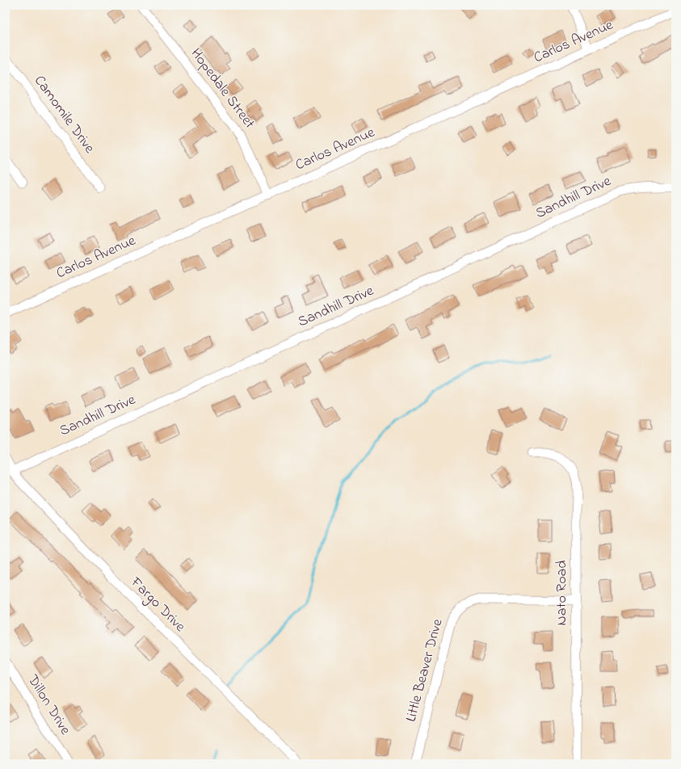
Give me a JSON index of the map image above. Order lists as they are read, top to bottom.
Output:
{
  "streets": {
    "street": [
      "Carlos Avenue",
      "Hopedale Street",
      "Camomile Drive",
      "Sandhill Drive",
      "Nato Road",
      "Fargo Drive",
      "Little Beaver Drive",
      "Dillon Drive"
    ]
  },
  "crossings": [
    ["Carlos Avenue", "Hopedale Street"],
    ["Sandhill Drive", "Fargo Drive"],
    ["Nato Road", "Little Beaver Drive"]
  ]
}
